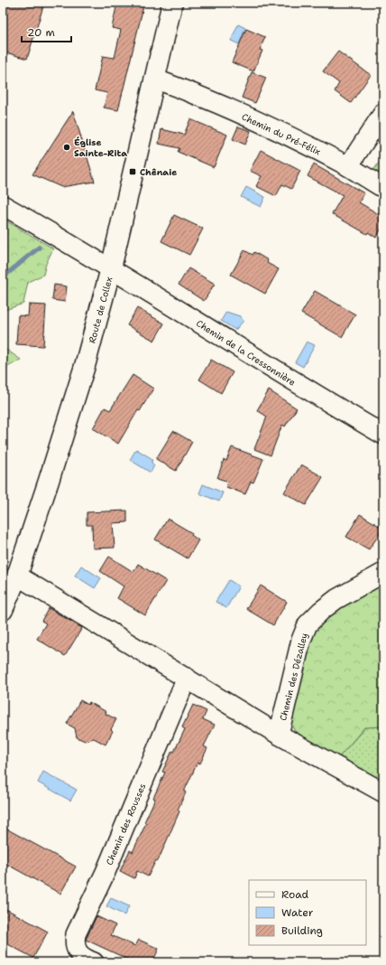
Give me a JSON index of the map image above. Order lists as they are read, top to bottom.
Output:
{
  "streets": {
    "street": [
      "Chemin du Pré-Félix",
      "Route de Collex",
      "Chemin de la Cressonnière",
      "Chemin des Dézalley",
      "Chemin des Rousses"
    ]
  },
  "crossings": [
    ["Chemin du Pré-Félix", "Route de Collex"],
    ["Route de Collex", "Chemin de la Cressonnière"]
  ],
  "places": {
    "other": ["Église Sainte-Rita"],
    "transit": ["Chênaie"]
  },
  "legend": ["Road", "Water", "Building"],
  "scale_bar": "20 m"
}
